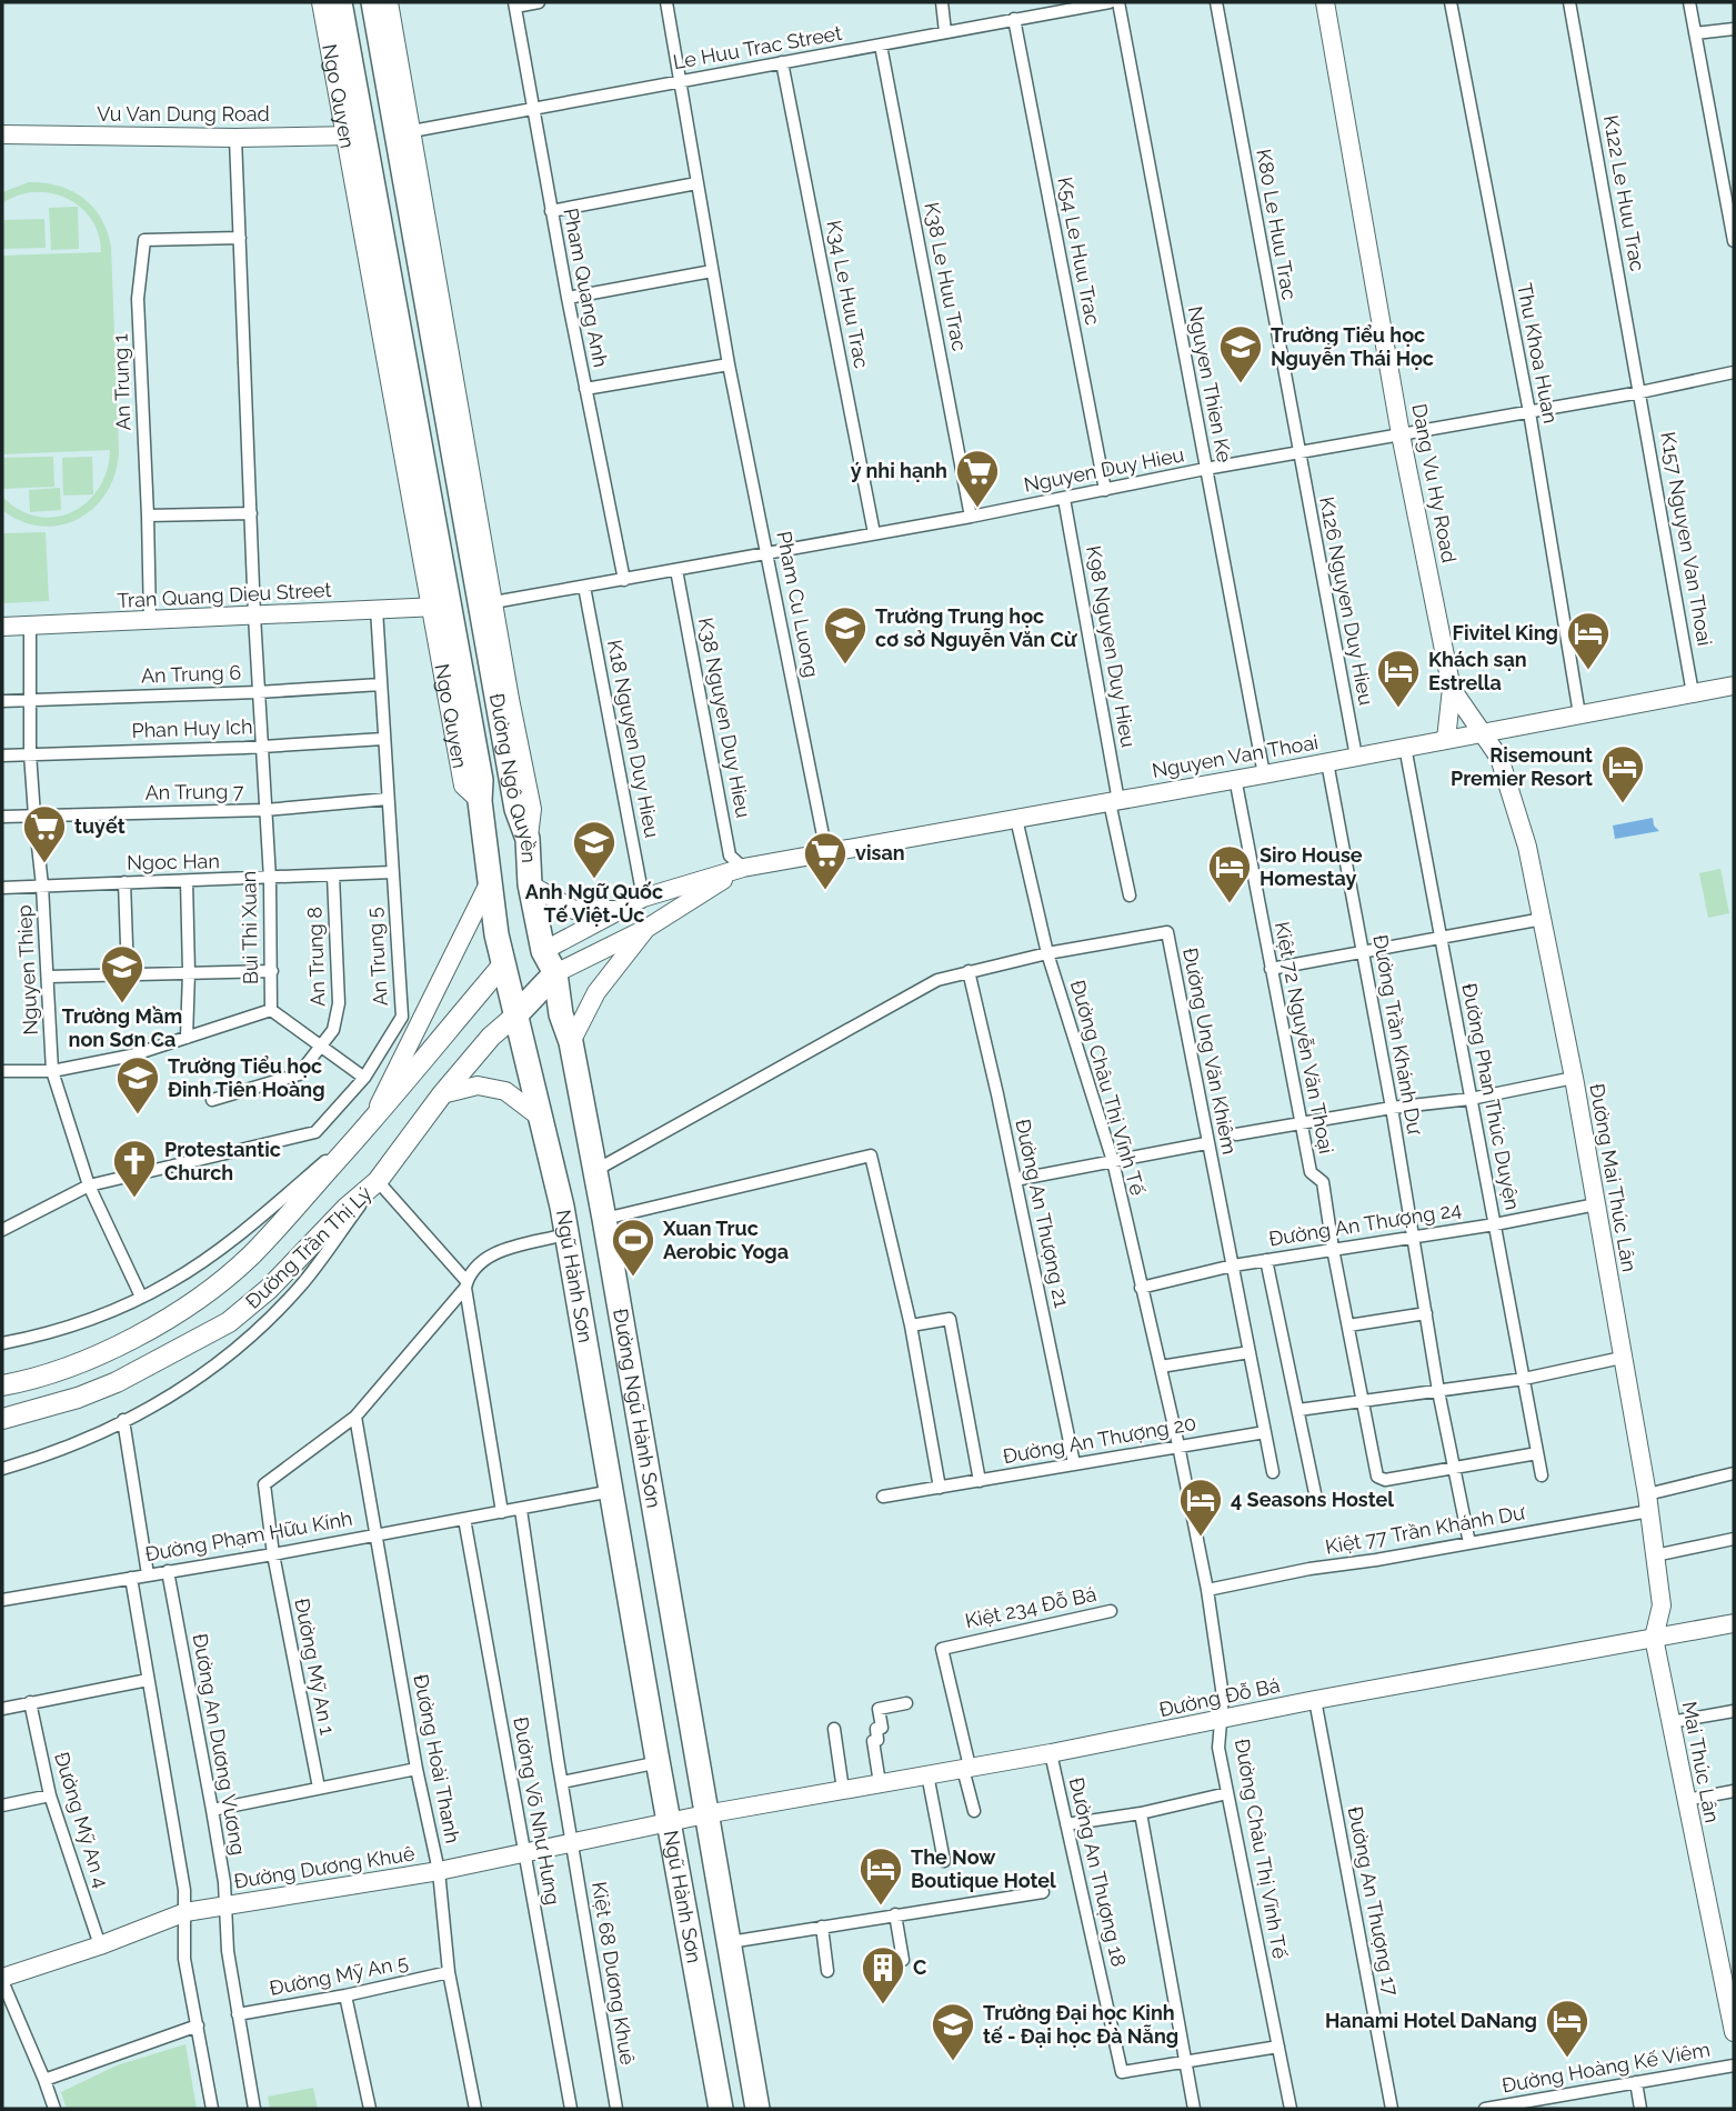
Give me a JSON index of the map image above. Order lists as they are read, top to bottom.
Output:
{
  "streets": {
    "highway": [
      "Ngo Quyen",
      "Đường Ngô Quyền",
      "Ngũ Hành Sơn",
      "Đường Ngũ Hành Sơn"
    ],
    "main road": ["Đường Trần Thị Lý"],
    "street": [
      "Le Huu Trac Street",
      "Vu Van Dung Road",
      "K122 Le Huu Trac",
      "K80 Le Huu Trac",
      "K54 Le Huu Trac",
      "K38 Le Huu Trac",
      "Pham Quang Anh",
      "K34 Le Huu Trac",
      "Thu Khoa Huan",
      "An Trung 1",
      "Nguyen Thien Ke",
      "Nguyen Duy Hieu",
      "Dang Vu Hy Road",
      "K157 Nguyen Van Thoai",
      "Tran Quang Dieu Street",
      "K126 Nguyen Duy Hieu",
      "Pham Cu Luong",
      "K98 Nguyen Duy Hieu",
      "An Trung 6",
      "K38 Nguyen Duy Hieu",
      "Phan Huy Ich",
      "K18 Nguyen Duy Hieu",
      "Nguyen Van Thoai",
      "An Trung 7",
      "Ngoc Han",
      "Bui Thi Xuan",
      "An Trung 8",
      "An Trung 5",
      "Nguyen Thiep",
      "Đường Trần Khánh Dư",
      "Kiệt 72 Nguyễn Văn Thoại",
      "Đường Ung Văn Khiêm",
      "Đường Châu Thị Vĩnh Tế",
      "Đường Phan Thúc Duyện",
      "Đường Mai Thúc Lân",
      "Đường An Thượng 21",
      "Đường An Thượng 24",
      "Đường An Thượng 20",
      "Kiệt 77 Trần Khánh Dư",
      "Đường Phạm Hữu Kính",
      "Kiệt 234 Đỗ Bá",
      "Đường Mỹ An 1",
      "Đường Đỗ Bá",
      "Đường An Dương Vương",
      "Đường Hoài Thanh",
      "Mai Thúc Lân",
      "Đường Võ Như Hưng",
      "Đường Mỹ An 4",
      "Đường Dương Khuê",
      "Đường An Thượng 18",
      "Đường An Thượng 17",
      "Kiệt 68 Dương Khuê",
      "Đường Mỹ An 5",
      "Đường Hoàng Kế Viêm"
    ]
  },
  "crossings": [
    ["Le Huu Trac Street", "K54 Le Huu Trac"],
    ["Le Huu Trac Street", "K38 Le Huu Trac"],
    ["Le Huu Trac Street", "Pham Quang Anh"],
    ["Le Huu Trac Street", "K34 Le Huu Trac"],
    ["Le Huu Trac Street", "Pham Cu Luong"],
    ["Ngo Quyen", "Vu Van Dung Road"],
    ["Ngo Quyen", "Tran Quang Dieu Street"],
    ["Ngo Quyen", "Đường Ngô Quyền"],
    ["K122 Le Huu Trac", "Nguyen Duy Hieu"],
    ["K122 Le Huu Trac", "K157 Nguyen Van Thoai"],
    ["K80 Le Huu Trac", "Nguyen Duy Hieu"],
    ["K80 Le Huu Trac", "K126 Nguyen Duy Hieu"],
    ["K54 Le Huu Trac", "Nguyen Duy Hieu"],
    ["K38 Le Huu Trac", "Nguyen Duy Hieu"],
    ["Pham Quang Anh", "Nguyen Duy Hieu"],
    ["K34 Le Huu Trac", "Nguyen Duy Hieu"],
    ["Thu Khoa Huan", "Nguyen Duy Hieu"],
    ["Thu Khoa Huan", "Nguyen Van Thoai"],
    ["Nguyen Thien Ke", "Nguyen Duy Hieu"],
    ["Nguyen Thien Ke", "Nguyen Van Thoai"],
    ["Nguyen Duy Hieu", "Dang Vu Hy Road"],
    ["Nguyen Duy Hieu", "K157 Nguyen Van Thoai"],
    ["Nguyen Duy Hieu", "K126 Nguyen Duy Hieu"],
    ["Nguyen Duy Hieu", "Pham Cu Luong"],
    ["Nguyen Duy Hieu", "K98 Nguyen Duy Hieu"],
    ["Nguyen Duy Hieu", "K38 Nguyen Duy Hieu"],
    ["Nguyen Duy Hieu", "K18 Nguyen Duy Hieu"],
    ["Nguyen Duy Hieu", "Đường Ngô Quyền"],
    ["Dang Vu Hy Road", "Nguyen Van Thoai"],
    ["Dang Vu Hy Road", "Đường Mai Thúc Lân"],
    ["K157 Nguyen Van Thoai", "Nguyen Van Thoai"],
    ["Tran Quang Dieu Street", "Bui Thi Xuan"],
    ["Tran Quang Dieu Street", "An Trung 5"],
    ["Tran Quang Dieu Street", "Nguyen Thiep"],
    ["K126 Nguyen Duy Hieu", "Nguyen Van Thoai"],
    ["Pham Cu Luong", "Nguyen Van Thoai"],
    ["K98 Nguyen Duy Hieu", "Nguyen Van Thoai"],
    ["An Trung 6", "Bui Thi Xuan"],
    ["An Trung 6", "An Trung 5"],
    ["An Trung 6", "Nguyen Thiep"],
    ["K38 Nguyen Duy Hieu", "Nguyen Van Thoai"],
    ["Phan Huy Ich", "Bui Thi Xuan"],
    ["Phan Huy Ich", "An Trung 5"],
    ["Phan Huy Ich", "Nguyen Thiep"],
    ["K18 Nguyen Duy Hieu", "Nguyen Van Thoai"],
    ["Nguyen Van Thoai", "Đường Ngô Quyền"],
    ["Nguyen Van Thoai", "Đường Trần Khánh Dư"],
    ["Nguyen Van Thoai", "Kiệt 72 Nguyễn Văn Thoại"],
    ["Nguyen Van Thoai", "Đường Châu Thị Vĩnh Tế"],
    ["Nguyen Van Thoai", "Đường Phan Thúc Duyện"],
    ["Nguyen Van Thoai", "Đường Mai Thúc Lân"],
    ["Đường Ngô Quyền", "Đường Trần Thị Lý"],
    ["Đường Ngô Quyền", "Đường Ngũ Hành Sơn"],
    ["An Trung 7", "Bui Thi Xuan"],
    ["An Trung 7", "An Trung 5"],
    ["An Trung 7", "Nguyen Thiep"],
    ["Ngoc Han", "Bui Thi Xuan"],
    ["Ngoc Han", "An Trung 8"],
    ["Ngoc Han", "An Trung 5"],
    ["Ngoc Han", "Nguyen Thiep"],
    ["Bui Thi Xuan", "Nguyen Thiep"],
    ["An Trung 5", "Nguyen Thiep"],
    ["Đường Trần Khánh Dư", "Kiệt 72 Nguyễn Văn Thoại"],
    ["Đường Trần Khánh Dư", "Đường An Thượng 24"],
    ["Đường Trần Khánh Dư", "Kiệt 77 Trần Khánh Dư"],
    ["Kiệt 72 Nguyễn Văn Thoại", "Đường An Thượng 24"],
    ["Đường Ung Văn Khiêm", "Đường Châu Thị Vĩnh Tế"],
    ["Đường Ung Văn Khiêm", "Đường An Thượng 21"],
    ["Đường Ung Văn Khiêm", "Đường An Thượng 24"],
    ["Đường Ung Văn Khiêm", "Đường Ngũ Hành Sơn"],
    ["Đường Ung Văn Khiêm", "Đường An Thượng 20"],
    ["Đường Châu Thị Vĩnh Tế", "Đường An Thượng 24"],
    ["Đường Châu Thị Vĩnh Tế", "Đường An Thượng 20"],
    ["Đường Châu Thị Vĩnh Tế", "Kiệt 77 Trần Khánh Dư"],
    ["Đường Châu Thị Vĩnh Tế", "Đường Đỗ Bá"],
    ["Đường Châu Thị Vĩnh Tế", "Đường An Thượng 18"],
    ["Đường Phan Thúc Duyện", "Đường An Thượng 24"],
    ["Đường Mai Thúc Lân", "Đường An Thượng 24"],
    ["Đường Mai Thúc Lân", "Kiệt 77 Trần Khánh Dư"],
    ["Đường Mai Thúc Lân", "Đường Đỗ Bá"],
    ["Đường Mai Thúc Lân", "Mai Thúc Lân"],
    ["Đường An Thượng 21", "Đường An Thượng 20"],
    ["Ngũ Hành Sơn", "Đường Ngũ Hành Sơn"],
    ["Ngũ Hành Sơn", "Đường Phạm Hữu Kính"],
    ["Ngũ Hành Sơn", "Đường Đỗ Bá"],
    ["Ngũ Hành Sơn", "Đường Dương Khuê"],
    ["Đường Ngũ Hành Sơn", "Đường Đỗ Bá"],
    ["Đường Phạm Hữu Kính", "Đường Mỹ An 1"],
    ["Đường Phạm Hữu Kính", "Đường An Dương Vương"],
    ["Đường Phạm Hữu Kính", "Đường Hoài Thanh"],
    ["Đường Phạm Hữu Kính", "Đường Võ Như Hưng"],
    ["Kiệt 234 Đỗ Bá", "Đường Đỗ Bá"],
    ["Đường Mỹ An 1", "Đường Hoài Thanh"],
    ["Đường Đỗ Bá", "Mai Thúc Lân"],
    ["Đường Đỗ Bá", "Đường Dương Khuê"],
    ["Đường Đỗ Bá", "Đường An Thượng 18"],
    ["Đường Đỗ Bá", "Đường An Thượng 17"],
    ["Đường An Dương Vương", "Đường Dương Khuê"],
    ["Đường An Dương Vương", "Đường Mỹ An 5"],
    ["Đường Hoài Thanh", "Đường Dương Khuê"],
    ["Đường Hoài Thanh", "Đường Mỹ An 5"],
    ["Đường Võ Như Hưng", "Đường Dương Khuê"],
    ["Đường Mỹ An 4", "Đường Dương Khuê"],
    ["Đường Dương Khuê", "Kiệt 68 Dương Khuê"]
  ],
  "places": {
    "school or university": [
      "Trường Tiểu học Nguyễn Thái Học",
      "Trường Trung học cơ sở Nguyễn Văn Cừ",
      "Anh Ngữ Quốc Tế Việt-Úc",
      "Trường Mầm non Sơn Ca",
      "Trường Tiểu học Đinh Tiên Hoàng",
      "Trường Đại học Kinh tế - Đại học Đà Nẵng"
    ],
    "supermarket": ["ý nhi hạnh", "tuyết", "visan"],
    "hotel": [
      "Fivitel King",
      "Khách sạn Estrella",
      "Risemount Premier Resort",
      "Siro House Homestay",
      "4 Seasons Hostel",
      "The Now Boutique Hotel",
      "Hanami Hotel DaNang"
    ],
    "church": ["Protestantic Church"],
    "sports": ["Xuan Truc Aerobic Yoga"],
    "building": ["C"]
  }
}
